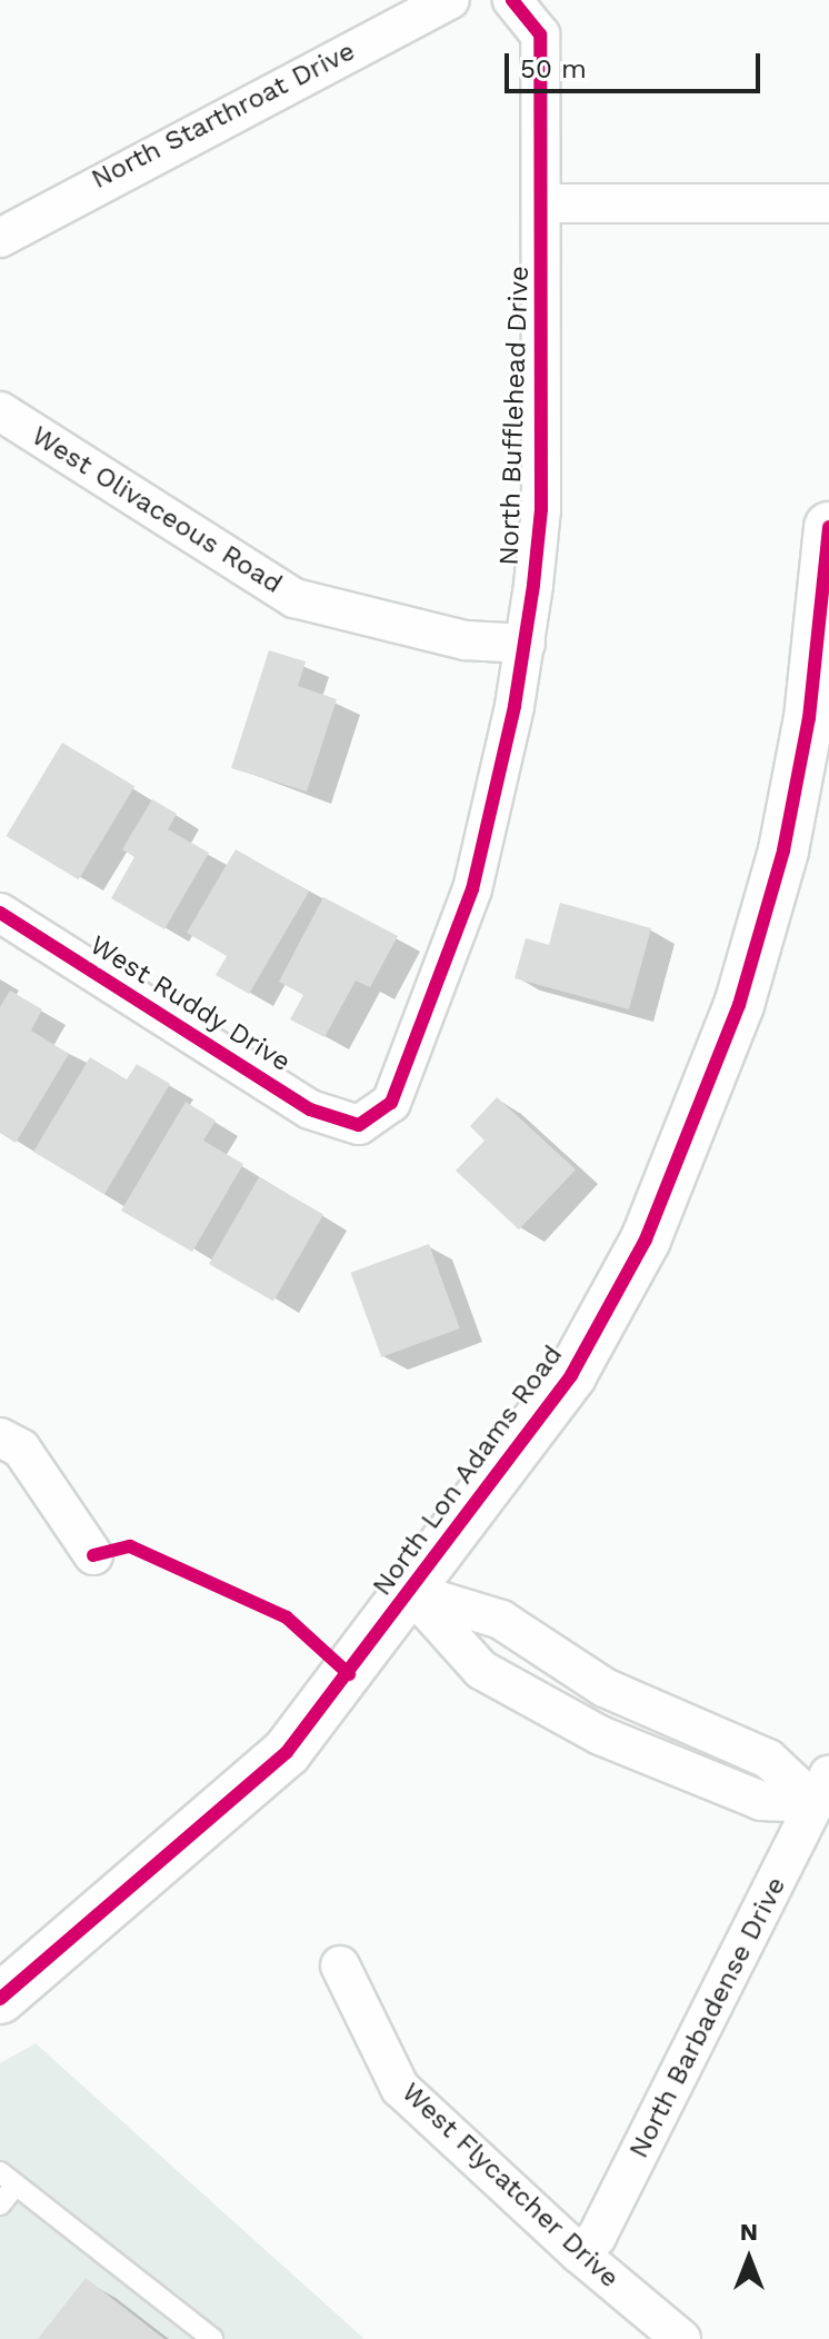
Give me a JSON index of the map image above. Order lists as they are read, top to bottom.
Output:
{
  "streets": {
    "street": [
      "North Starthroat Drive",
      "North Bufflehead Drive",
      "West Olivaceous Road",
      "West Ruddy Drive",
      "North Lon Adams Road",
      "North Barbadense Drive",
      "West Flycatcher Drive"
    ]
  },
  "crossings": [
    ["North Bufflehead Drive", "West Olivaceous Road"],
    ["North Bufflehead Drive", "West Ruddy Drive"],
    ["North Barbadense Drive", "West Flycatcher Drive"]
  ],
  "scale_bar": "50 m",
  "north": "top"
}
